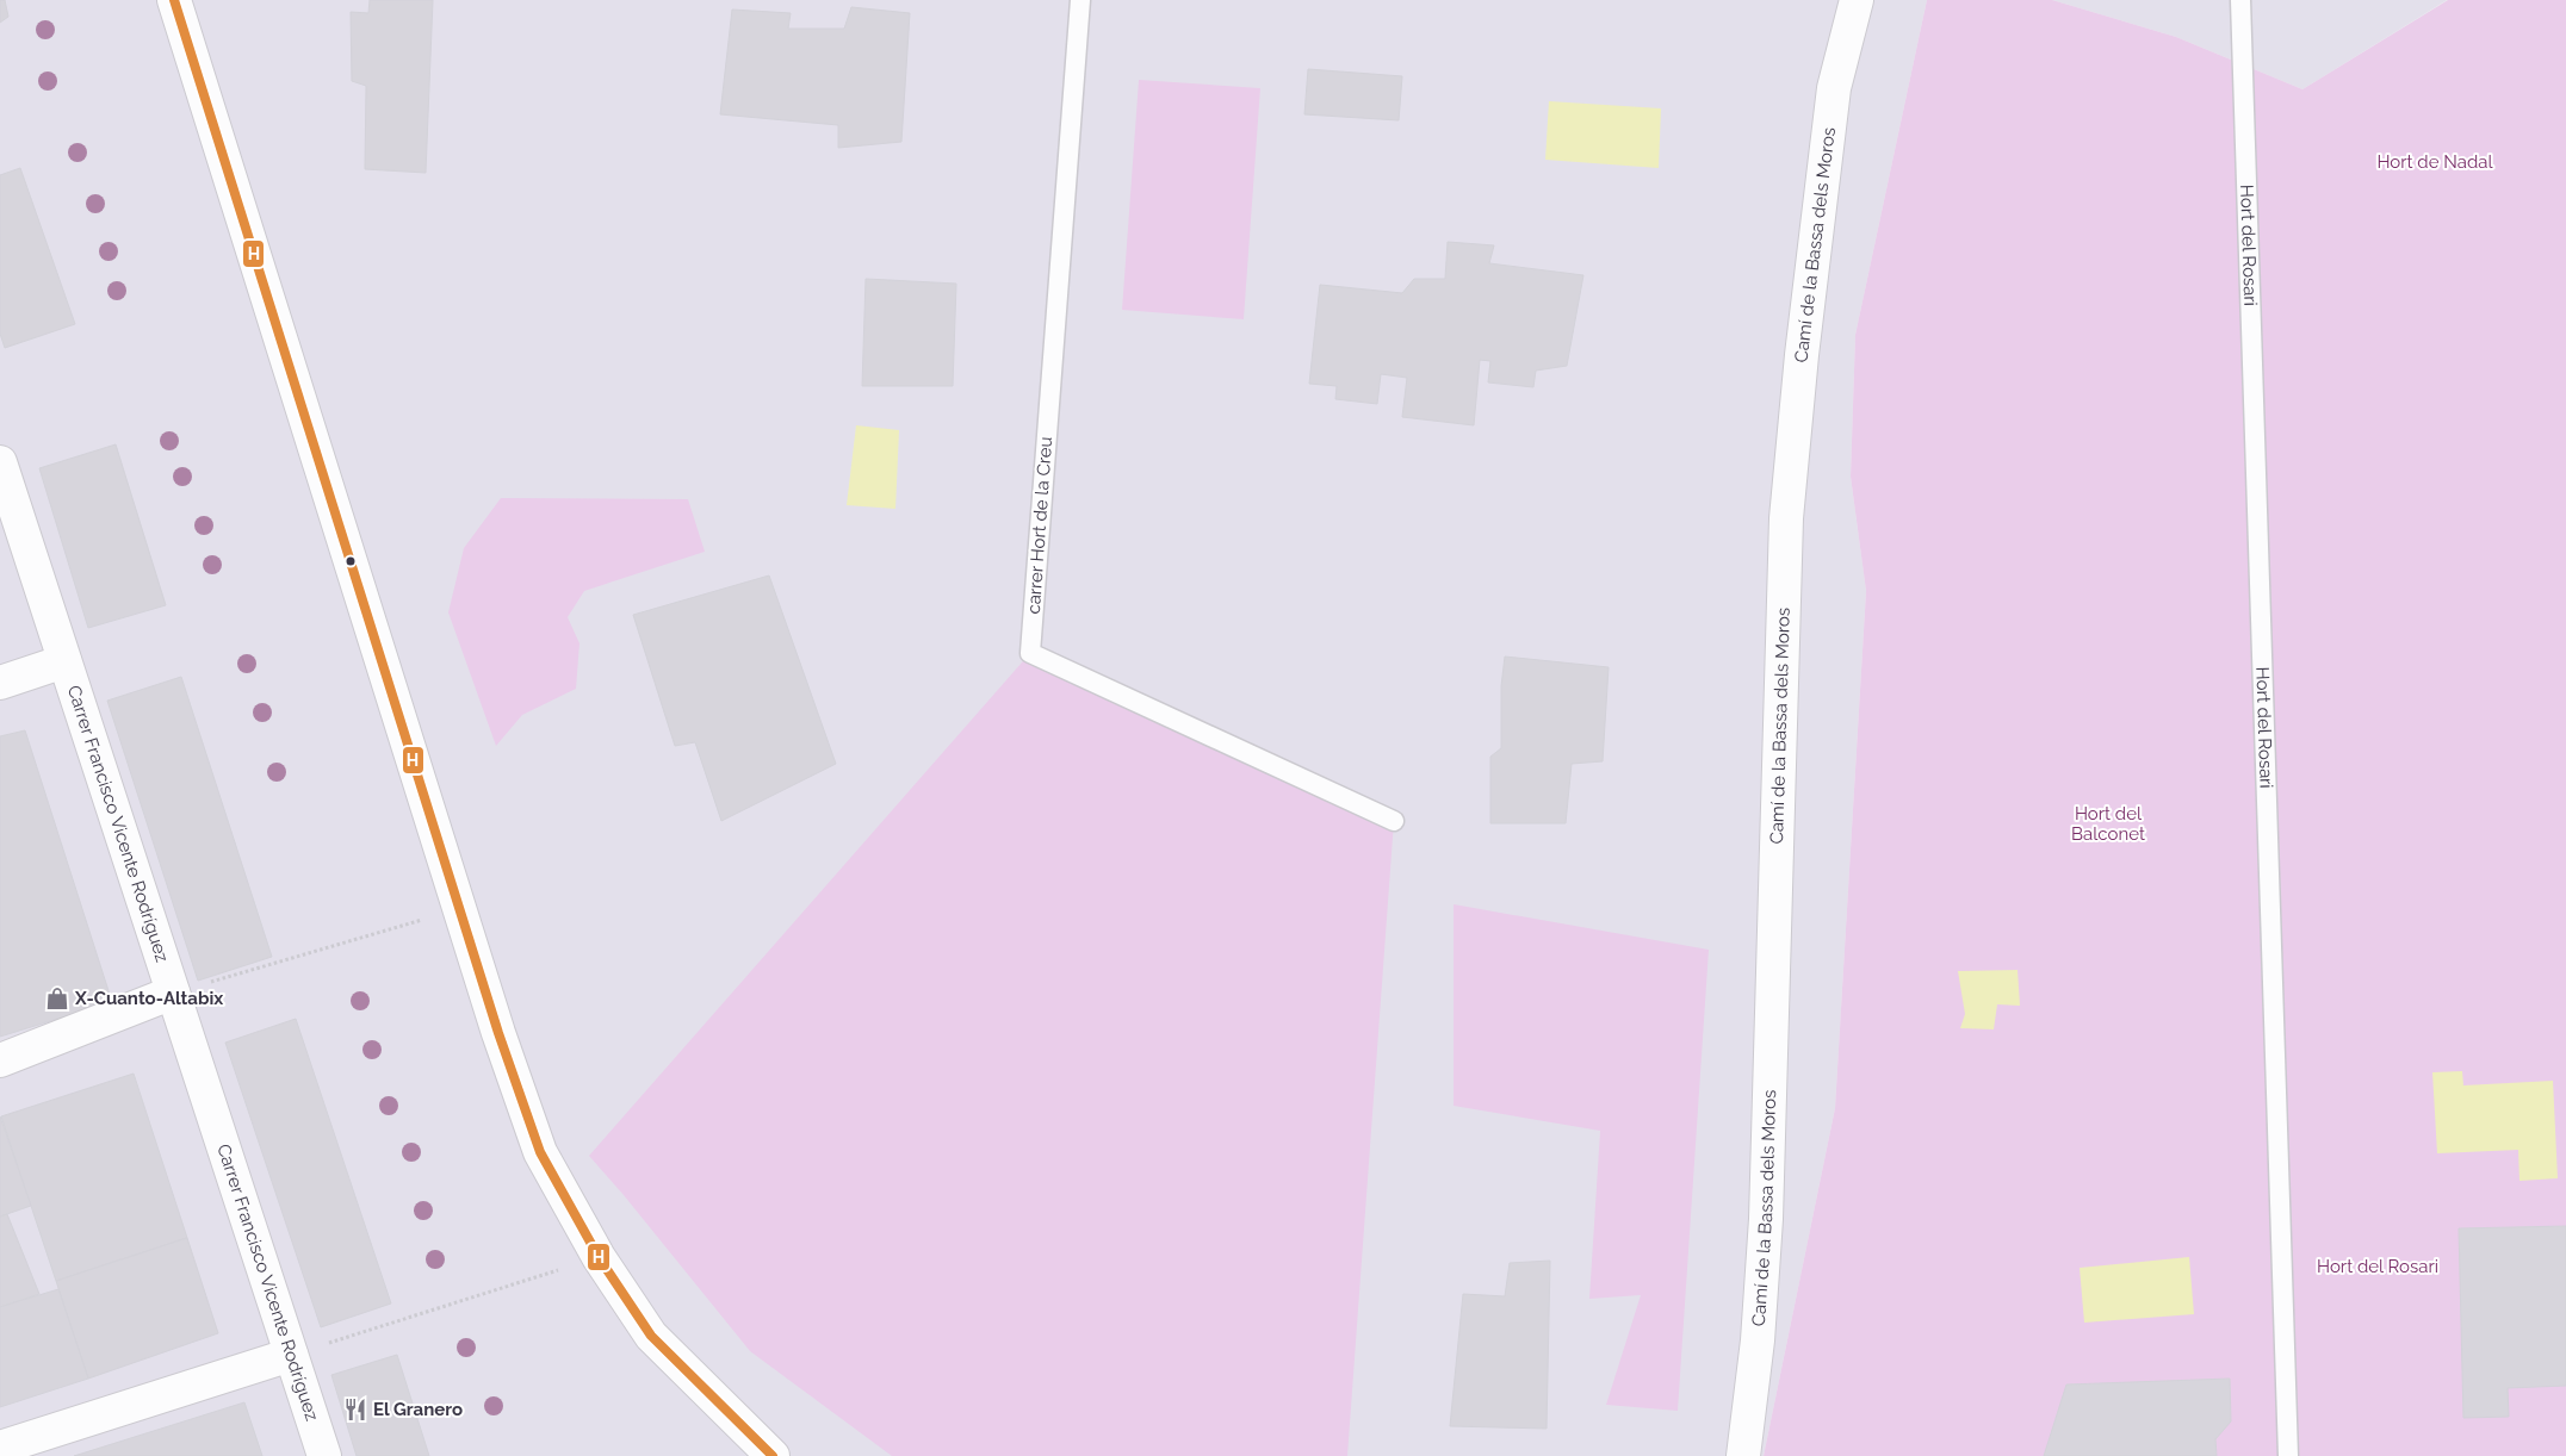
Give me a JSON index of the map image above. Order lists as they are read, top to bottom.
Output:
{
  "streets": {
    "street": ["Camí de la Bassa dels Moros", "Carrer Francisco Vicente Rodríguez"],
    "lane": ["Hort del Rosari", "carrer Hort de la Creu"]
  },
  "parks": ["Hort de Nadal", "Hort del Balconet", "Hort del Rosari"],
  "places": {
    "shop": ["X-Cuanto-Altabix"],
    "restaurant": ["El Granero"]
  },
  "lines": ["transit line H"]
}
